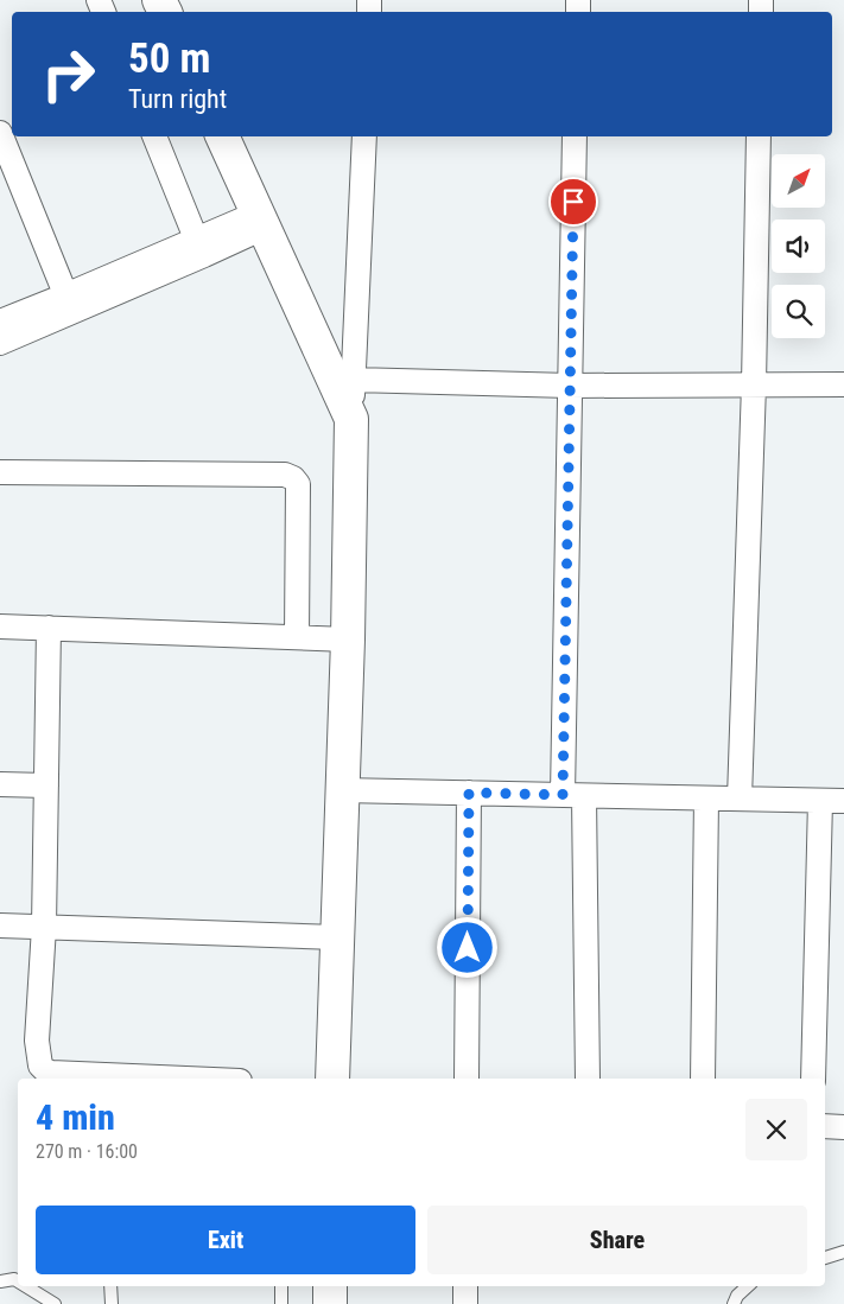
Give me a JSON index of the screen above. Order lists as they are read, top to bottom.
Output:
{
  "north": "top right",
  "page": {
    "turn": ["50 m", "Turn right"],
    "heading": ["4 min", "270 m · 16:00"],
    "buttons": ["Exit", "Share"]
  }
}
